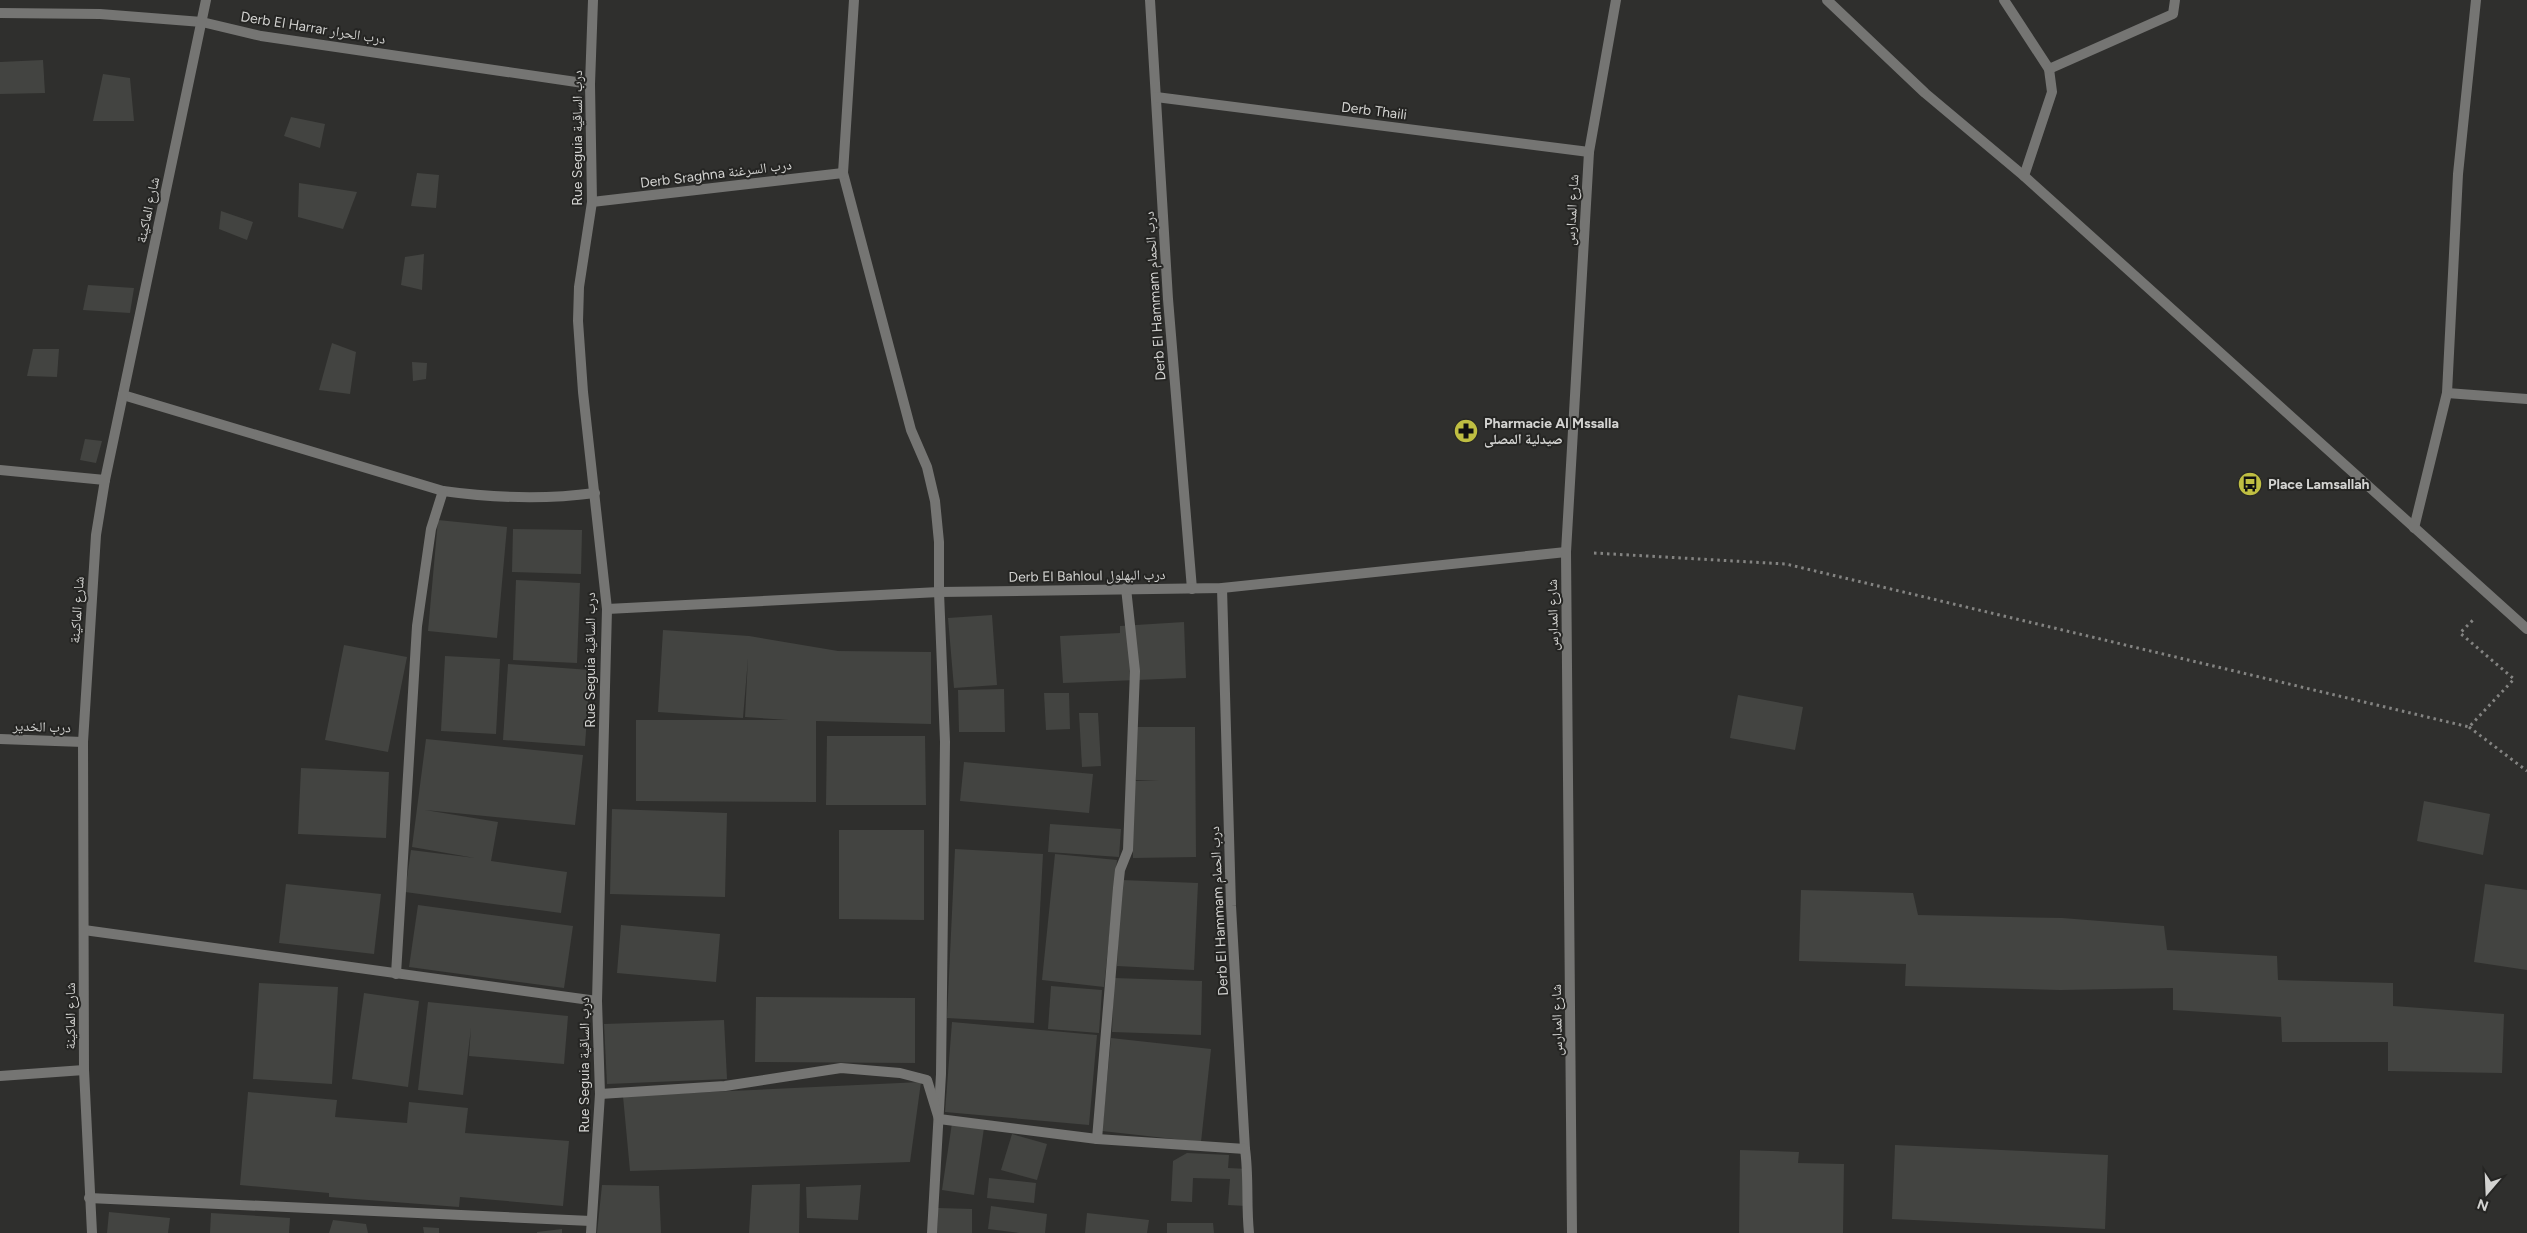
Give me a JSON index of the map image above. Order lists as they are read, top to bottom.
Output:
{
  "streets": {
    "street": [
      "Derb El Harrar درب الحرار",
      "Derb Thaili",
      "Rue Seguia درب الساقية",
      "Derb Sraghna درب السرغنة",
      "شارع الماكينة",
      "شارع المدارس",
      "Derb El Hammam درب الحمام",
      "Derb El Bahloul درب البهلول",
      "درب الخدير"
    ]
  },
  "crossings": [
    ["Derb El Harrar درب الحرار", "Rue Seguia درب الساقية"],
    ["Derb El Harrar درب الحرار", "شارع الماكينة"],
    ["Derb Thaili", "شارع المدارس"],
    ["Derb Thaili", "Derb El Hammam درب الحمام"],
    ["Rue Seguia درب الساقية", "Derb Sraghna درب السرغنة"],
    ["Rue Seguia درب الساقية", "Derb El Bahloul درب البهلول"],
    ["شارع الماكينة", "درب الخدير"],
    ["شارع المدارس", "Derb El Bahloul درب البهلول"],
    ["Derb El Hammam درب الحمام", "Derb El Bahloul درب البهلول"]
  ],
  "places": {
    "pharmacy": ["Pharmacie Al Mssalla صيدلية المصلى"],
    "bus stop": ["Place Lamsallah"]
  },
  "north": "bottom"
}
